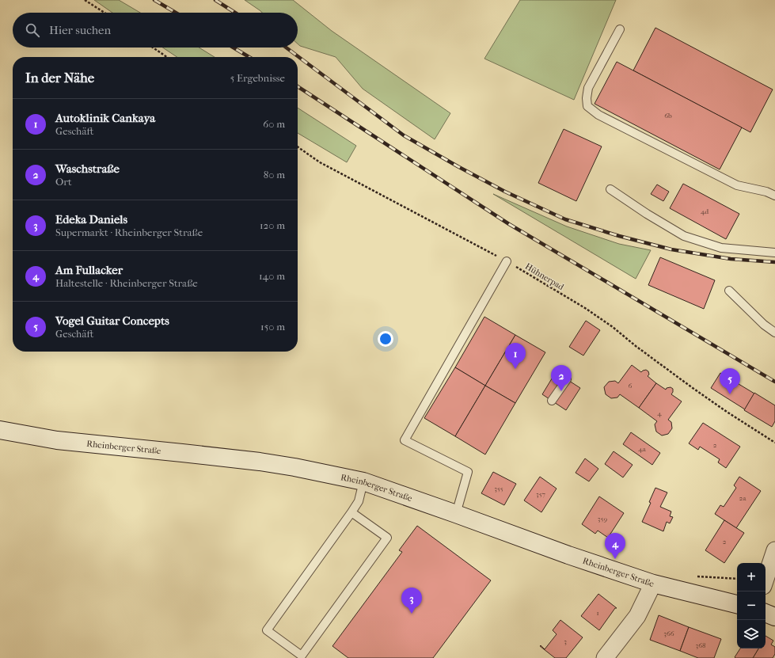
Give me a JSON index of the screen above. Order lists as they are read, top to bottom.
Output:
{
  "streets": {
    "main road": ["Rheinberger Straße"],
    "path": ["Hühnerpad"]
  },
  "house_numbers": [
    "6b",
    "4d",
    "6",
    "4",
    "2",
    "4a",
    "355",
    "357",
    "2a",
    "359",
    "2",
    "1",
    "366",
    "3",
    "368"
  ],
  "page": {
    "search": "Hier suchen",
    "heading": ["In der Nähe", "5 Ergebnisse"],
    "list": [
      {
        "mark": "1",
        "name": "Autoklinik Cankaya",
        "note": "Geschäft",
        "value": "60 m"
      },
      {
        "mark": "2",
        "name": "Waschstraße",
        "note": "Ort",
        "value": "80 m"
      },
      {
        "mark": "3",
        "name": "Edeka Daniels",
        "note": "Supermarkt · Rheinberger Straße",
        "value": "120 m"
      },
      {
        "mark": "4",
        "name": "Am Fullacker",
        "note": "Haltestelle · Rheinberger Straße",
        "value": "140 m"
      },
      {
        "mark": "5",
        "name": "Vogel Guitar Concepts",
        "note": "Geschäft",
        "value": "150 m"
      }
    ],
    "pins": [
      "1",
      "2",
      "5",
      "4",
      "3"
    ],
    "map_buttons": ["+", "−"]
  }
}
